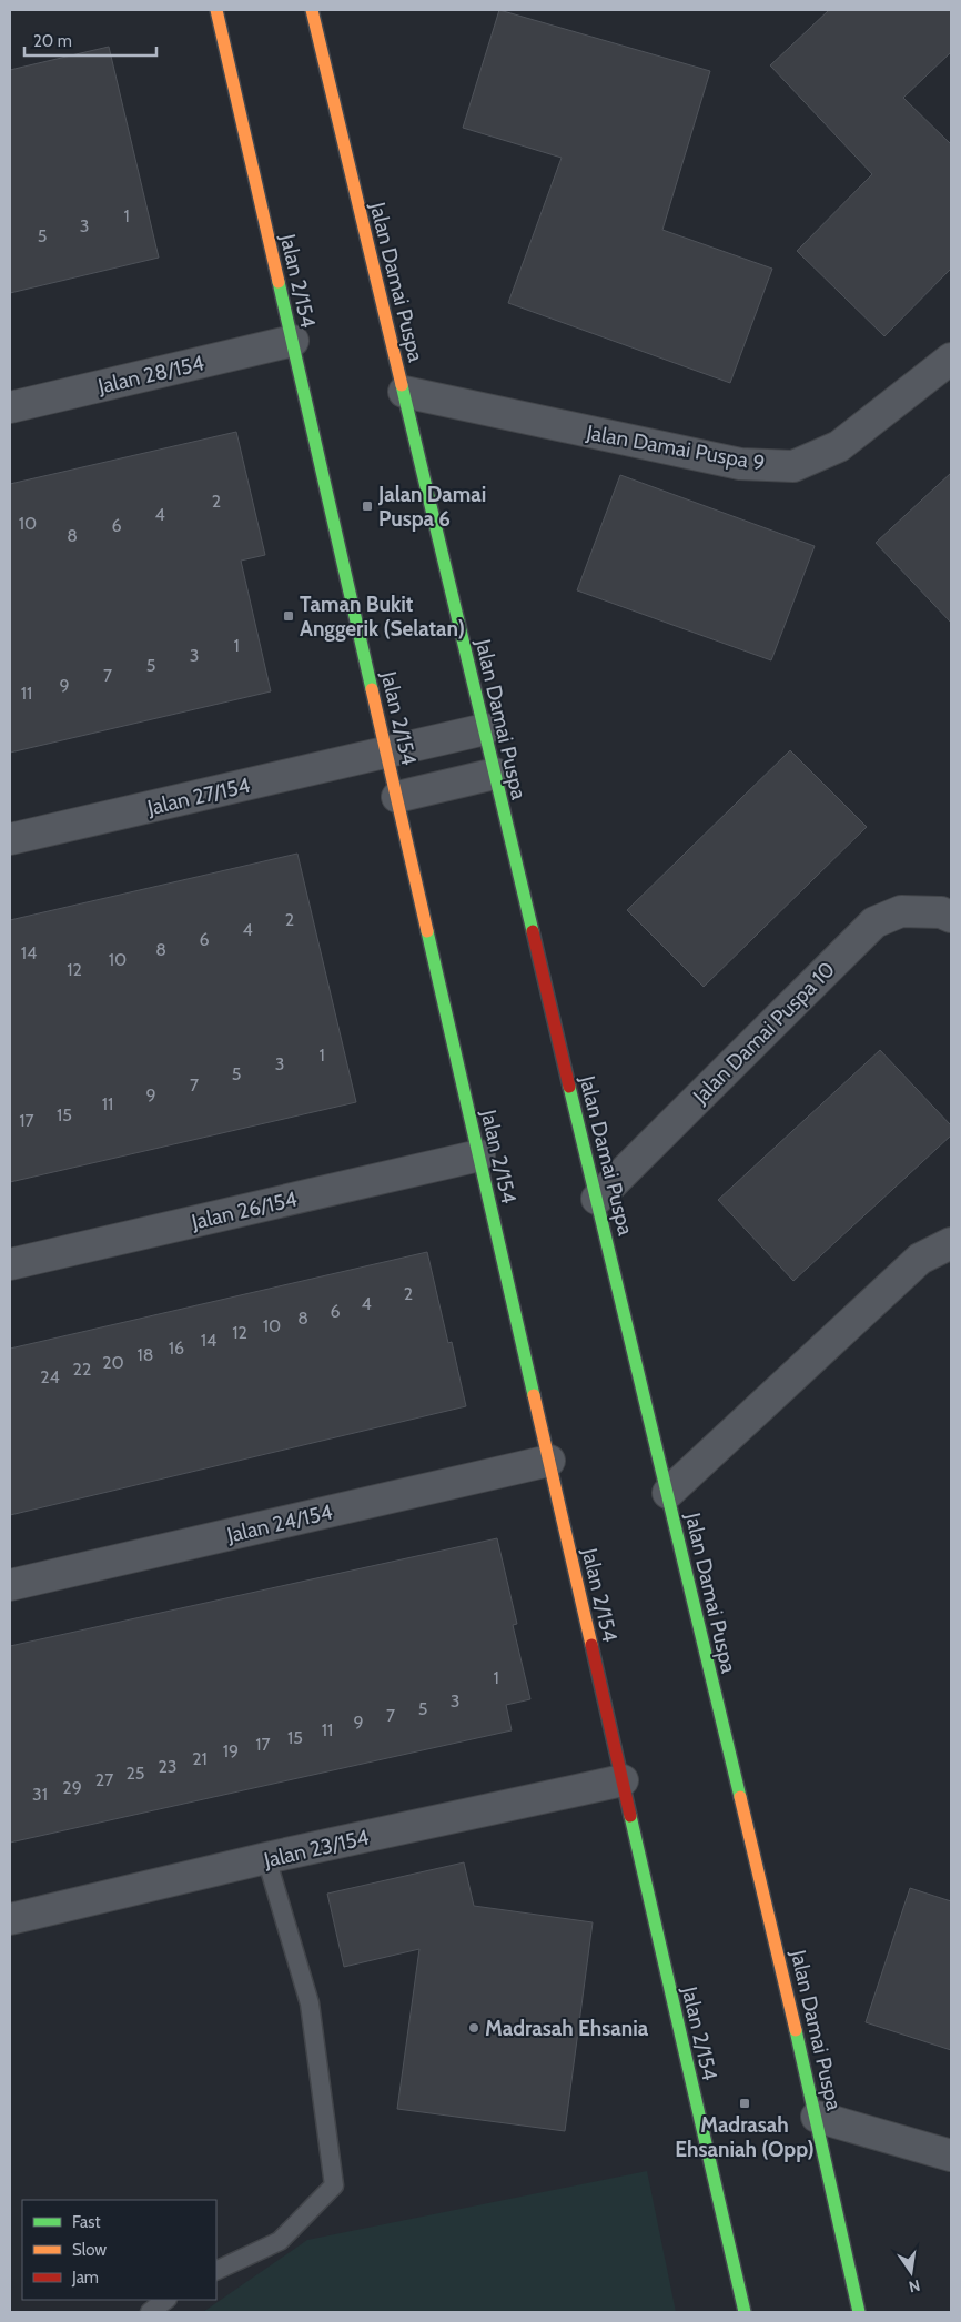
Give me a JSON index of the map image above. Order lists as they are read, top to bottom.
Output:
{
  "streets": {
    "street": [
      "Jalan 2/154",
      "Jalan Damai Puspa",
      "Jalan 28/154",
      "Jalan Damai Puspa 9",
      "Jalan 27/154",
      "Jalan Damai Puspa 10",
      "Jalan 26/154",
      "Jalan 24/154",
      "Jalan 23/154"
    ]
  },
  "crossings": [
    ["Jalan 2/154", "Jalan 28/154"],
    ["Jalan 2/154", "Jalan 27/154"],
    ["Jalan 2/154", "Jalan 26/154"],
    ["Jalan 2/154", "Jalan 24/154"],
    ["Jalan 2/154", "Jalan 23/154"],
    ["Jalan Damai Puspa", "Jalan Damai Puspa 9"],
    ["Jalan Damai Puspa", "Jalan 27/154"],
    ["Jalan Damai Puspa", "Jalan Damai Puspa 10"]
  ],
  "places": {
    "transit": ["Jalan Damai Puspa 6", "Taman Bukit Anggerik (Selatan)", "Madrasah Ehsaniah (Opp)"],
    "other": ["Madrasah Ehsania"]
  },
  "house_numbers": [
    "1",
    "3",
    "5",
    "2",
    "4",
    "10",
    "6",
    "8",
    "1",
    "3",
    "5",
    "7",
    "9",
    "11",
    "2",
    "4",
    "6",
    "8",
    "14",
    "10",
    "12",
    "1",
    "3",
    "5",
    "7",
    "9",
    "11",
    "15",
    "17",
    "2",
    "4",
    "6",
    "8",
    "10",
    "12",
    "14",
    "16",
    "18",
    "20",
    "22",
    "24",
    "1",
    "3",
    "5",
    "7",
    "9",
    "11",
    "15",
    "17",
    "19",
    "21",
    "23",
    "25",
    "27",
    "29",
    "31"
  ],
  "legend": ["Fast", "Slow", "Jam"],
  "scale_bar": "20 m",
  "north": "bottom"
}
